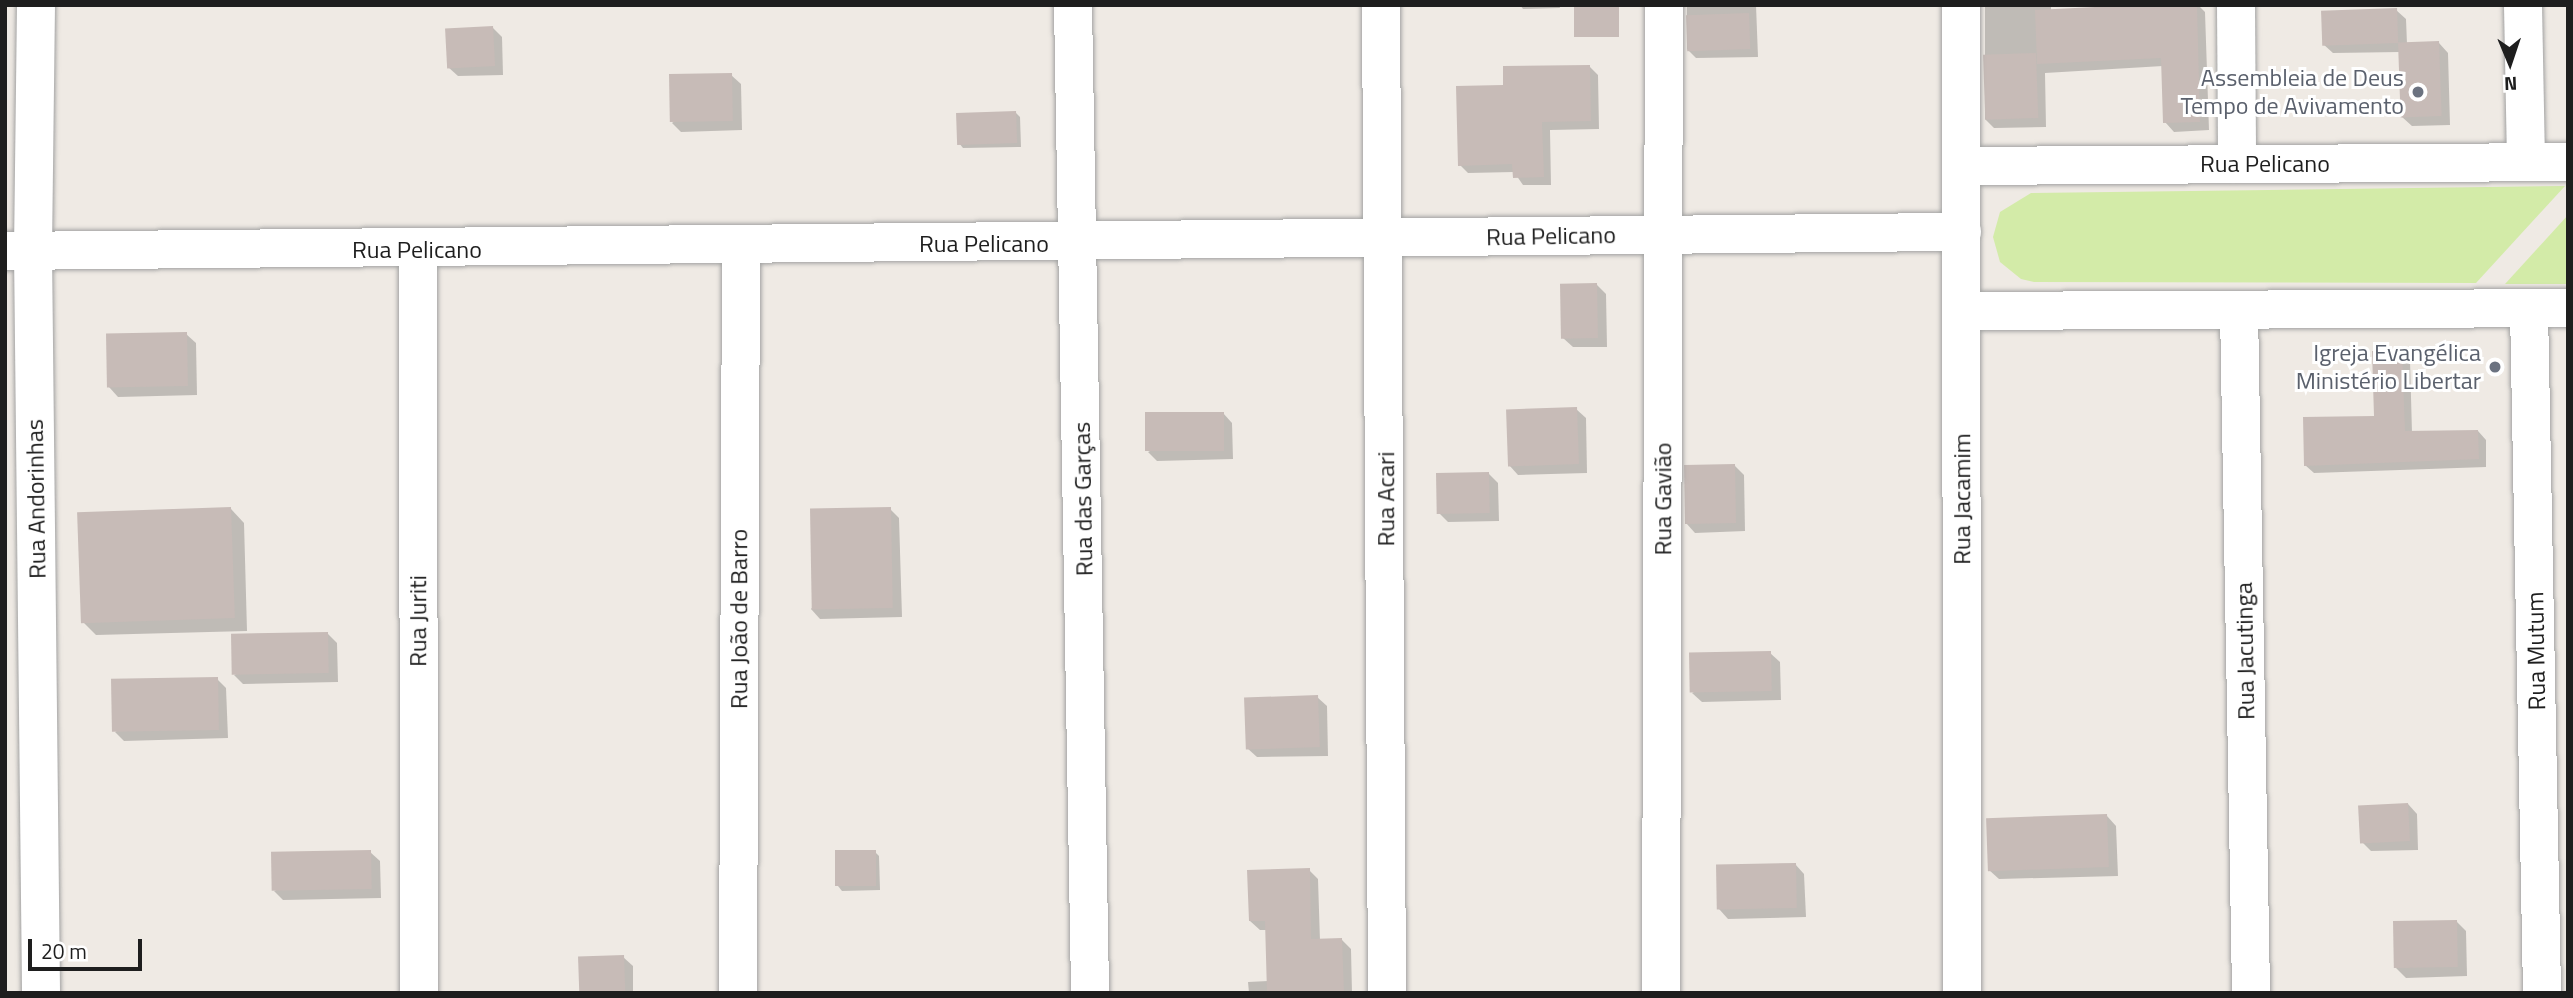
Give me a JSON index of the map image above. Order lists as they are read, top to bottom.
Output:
{
  "streets": {
    "street": [
      "Rua Pelicano",
      "Rua Andorinhas",
      "Rua das Garças",
      "Rua Acari",
      "Rua Gavião",
      "Rua Jacamim",
      "Rua João de Barro",
      "Rua Juriti",
      "Rua Jacutinga",
      "Rua Mutum"
    ]
  },
  "crossings": [
    ["Rua Pelicano", "Rua Andorinhas"],
    ["Rua Pelicano", "Rua das Garças"],
    ["Rua Pelicano", "Rua Acari"],
    ["Rua Pelicano", "Rua Gavião"],
    ["Rua Pelicano", "Rua Jacamim"],
    ["Rua Pelicano", "Rua João de Barro"],
    ["Rua Pelicano", "Rua Juriti"]
  ],
  "places": ["Assembleia de Deus Tempo de Avivamento", "Igreja Evangélica Ministério Libertar"],
  "scale_bar": "20 m",
  "north": "bottom"
}
